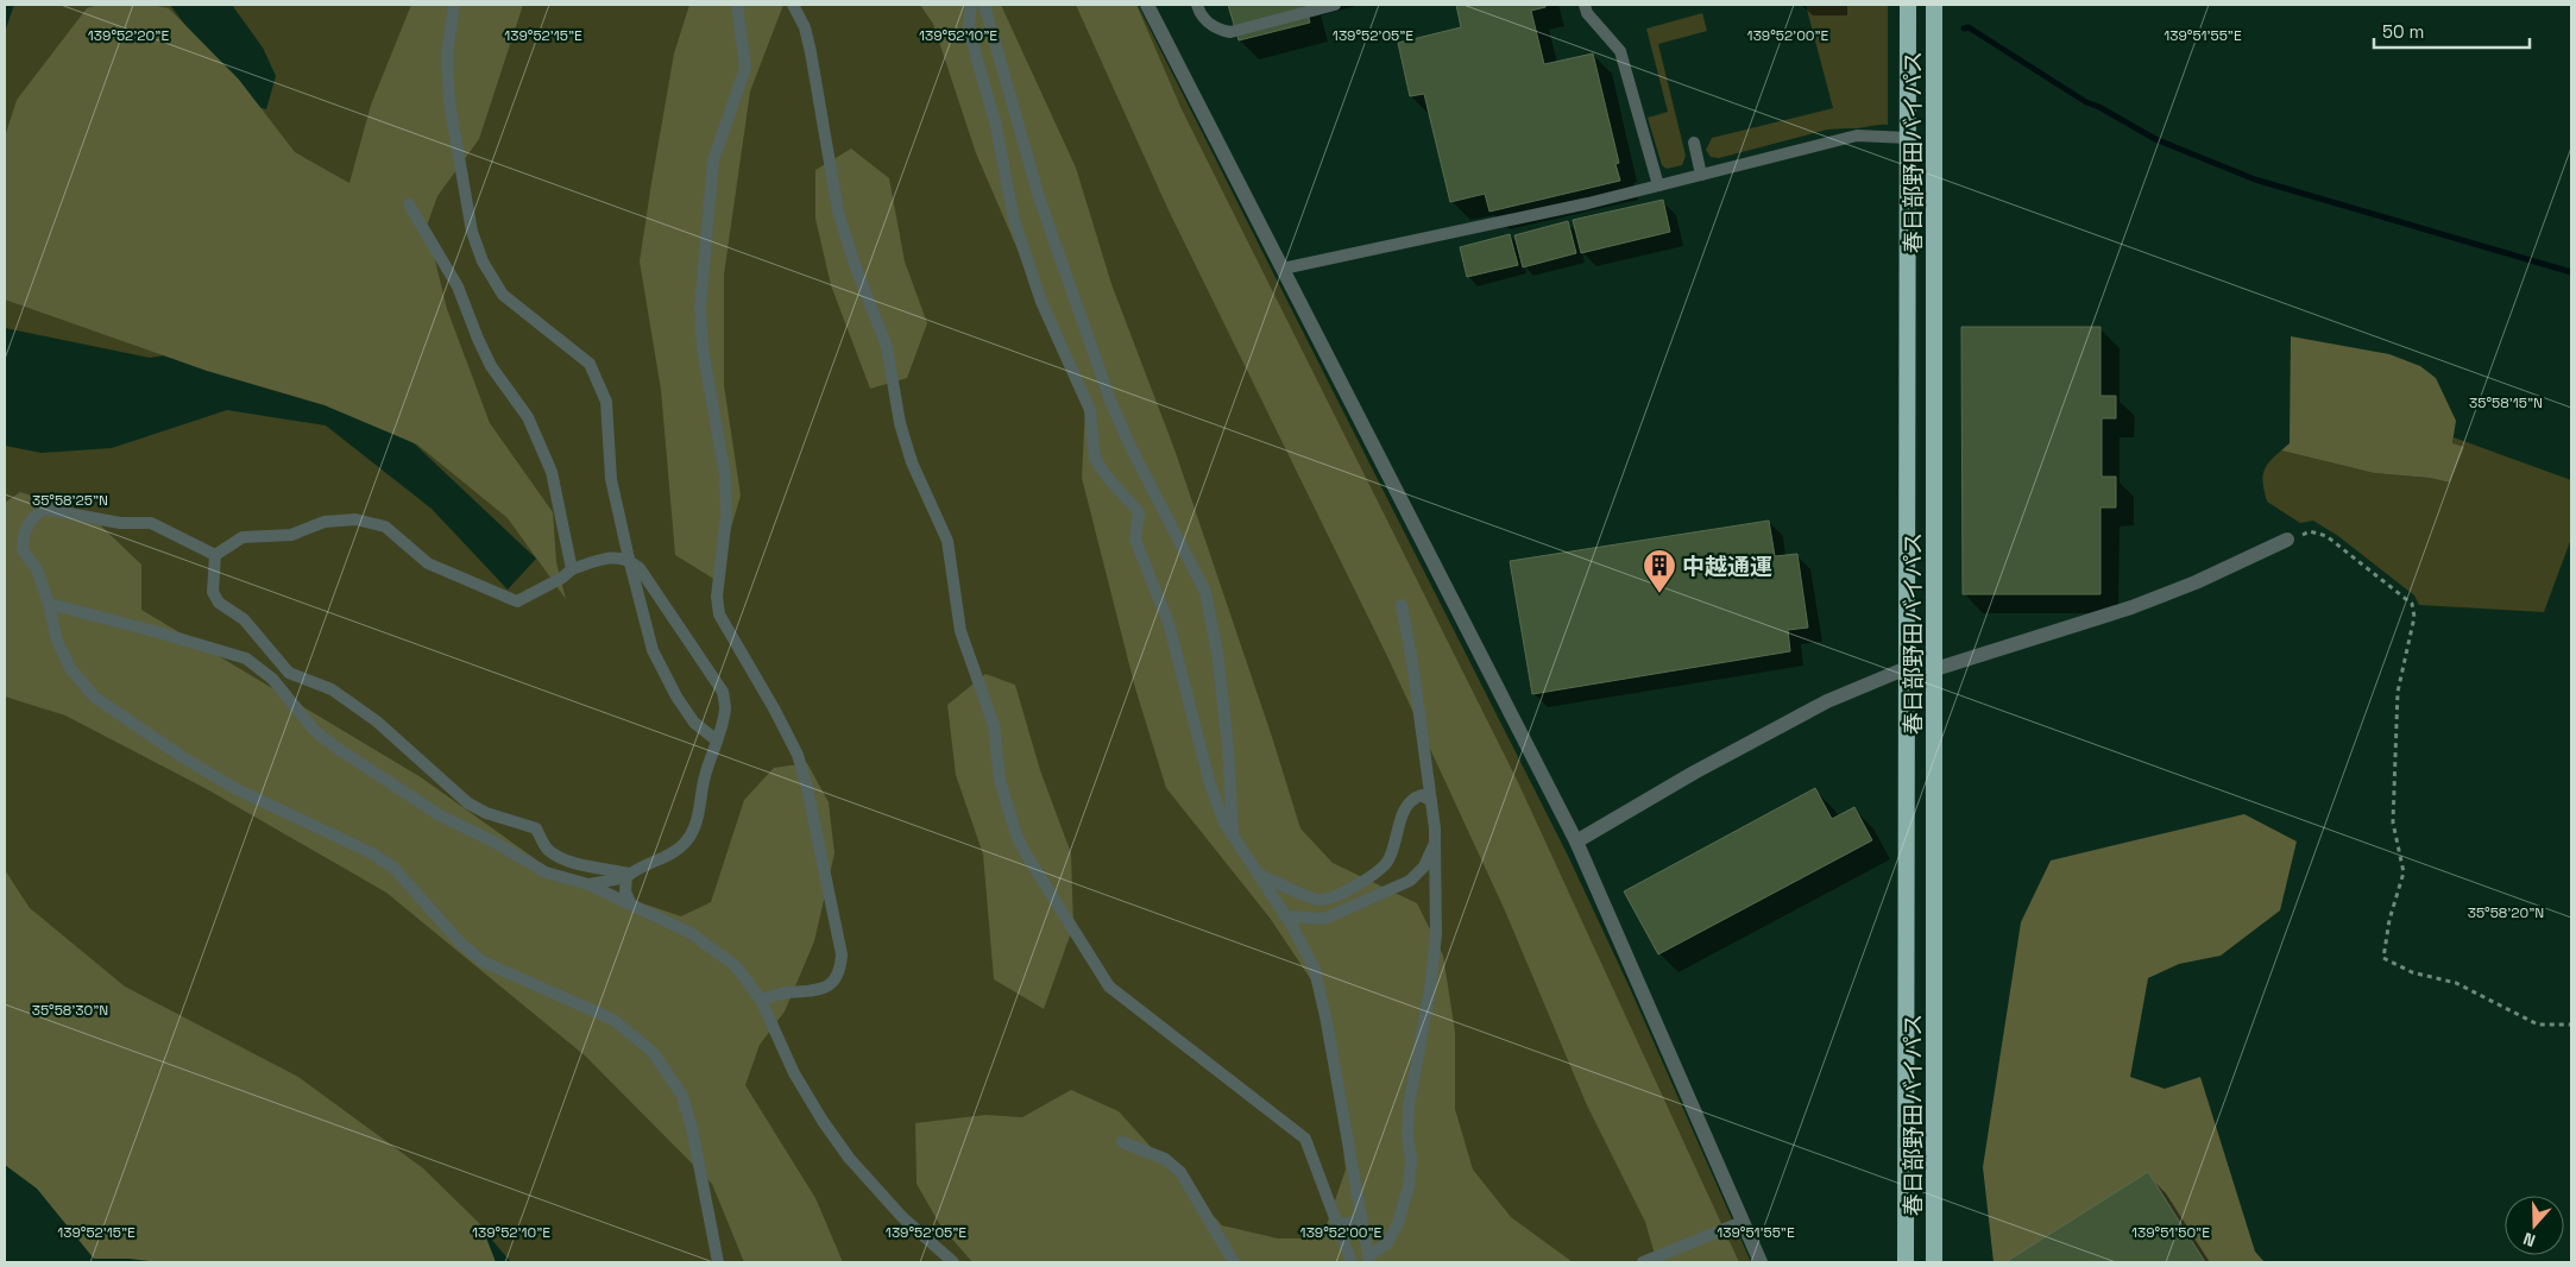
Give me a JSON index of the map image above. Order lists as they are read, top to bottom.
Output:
{
  "streets": {
    "highway": ["春日部野田バイパス"]
  },
  "places": {
    "building": ["中越通運"]
  },
  "scale_bar": "50 m",
  "north": "bottom",
  "coordinates": [
    "139°52'10\"E",
    "139°52'20\"E",
    "139°52'15\"E",
    "139°52'05\"E",
    "139°52'00\"E",
    "139°51'55\"E",
    "35°58'15\"N",
    "35°58'25\"N",
    "35°58'20\"N",
    "35°58'30\"N",
    "139°51'50\"E"
  ]
}
